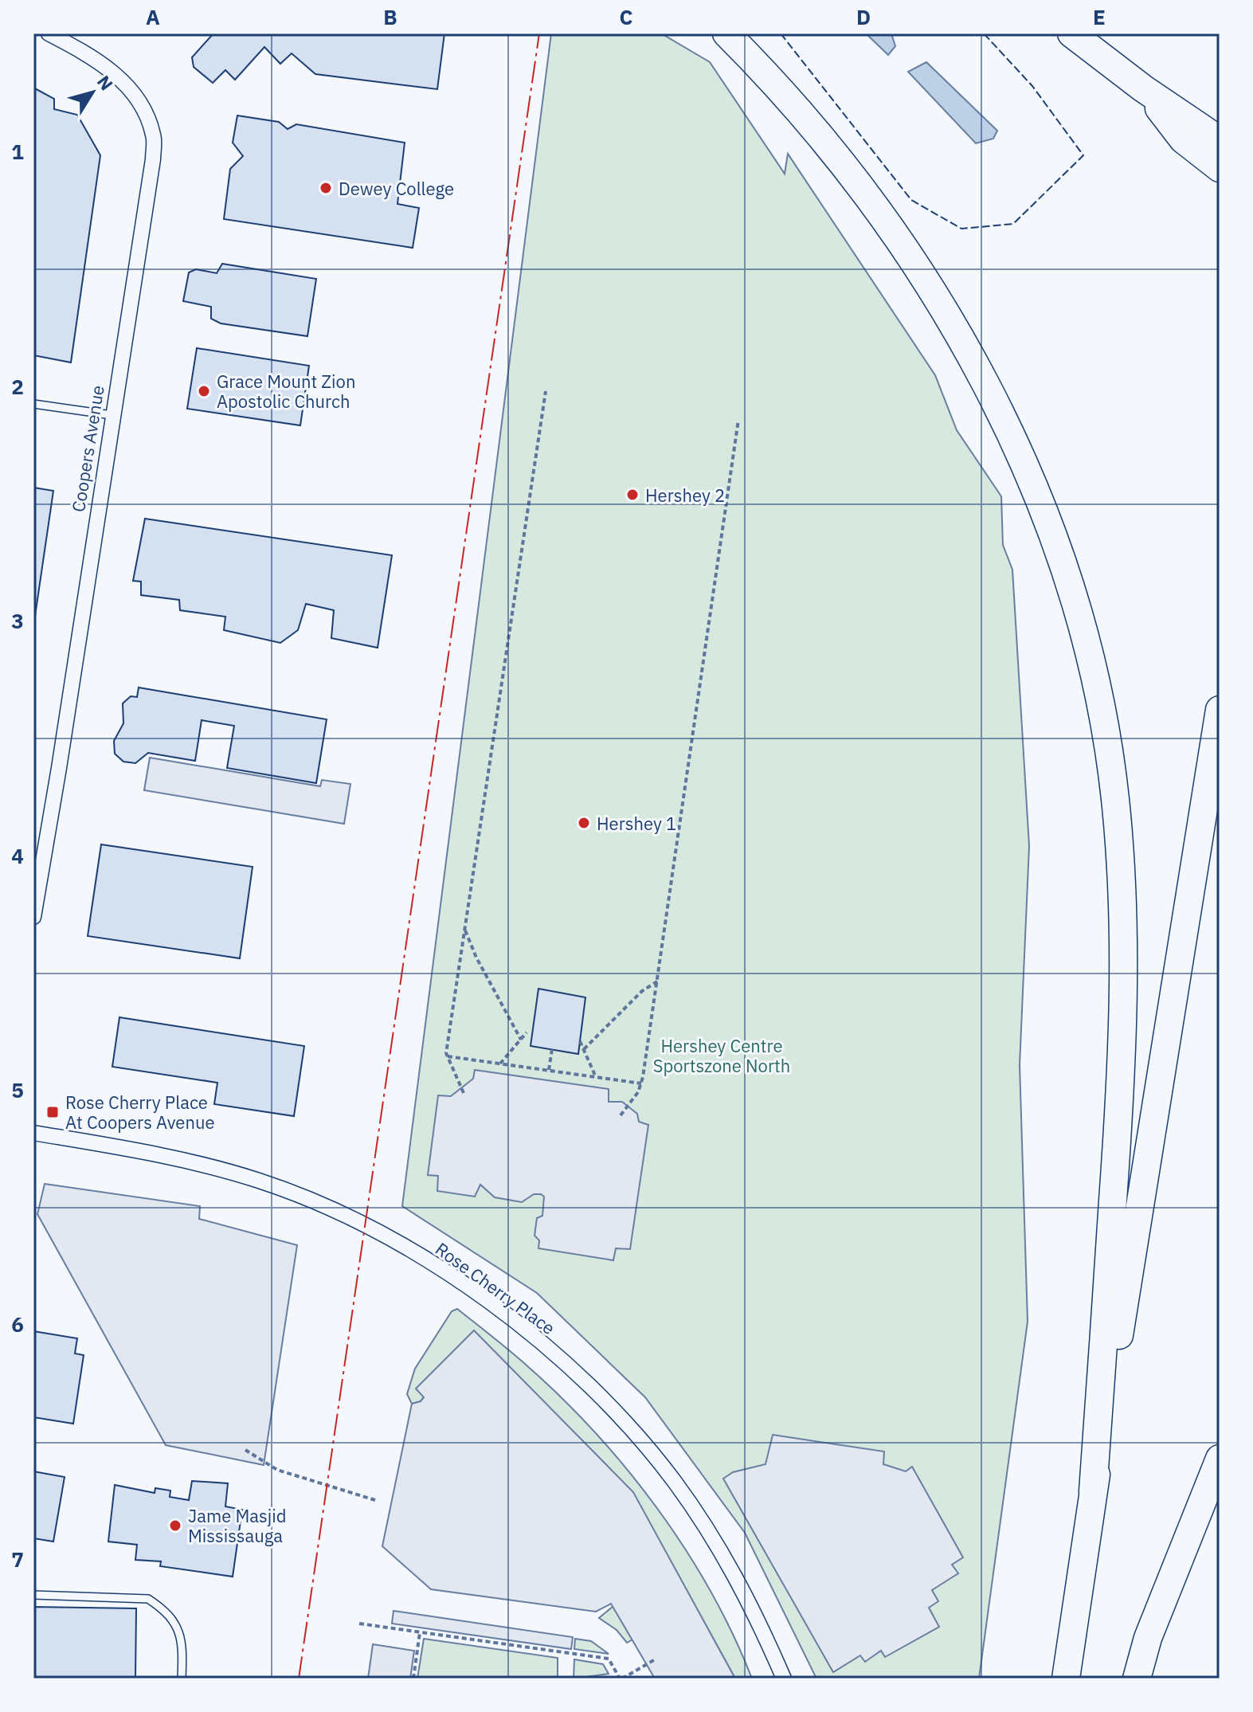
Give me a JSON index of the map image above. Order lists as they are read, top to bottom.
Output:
{
  "streets": {
    "street": ["Coopers Avenue", "Rose Cherry Place"]
  },
  "parks": ["Hershey Centre Sportszone North"],
  "places": {
    "other": [
      "Dewey College",
      "Grace Mount Zion Apostolic Church",
      "Hershey 2",
      "Hershey 1",
      "Jame Masjid Mississauga"
    ],
    "transit": ["Rose Cherry Place At Coopers Avenue"]
  },
  "north": "top right",
  "grid": {
    "columns": [
      "A",
      "B",
      "C",
      "D",
      "E"
    ],
    "rows": [
      "1",
      "2",
      "3",
      "4",
      "5",
      "6",
      "7"
    ]
  }
}
